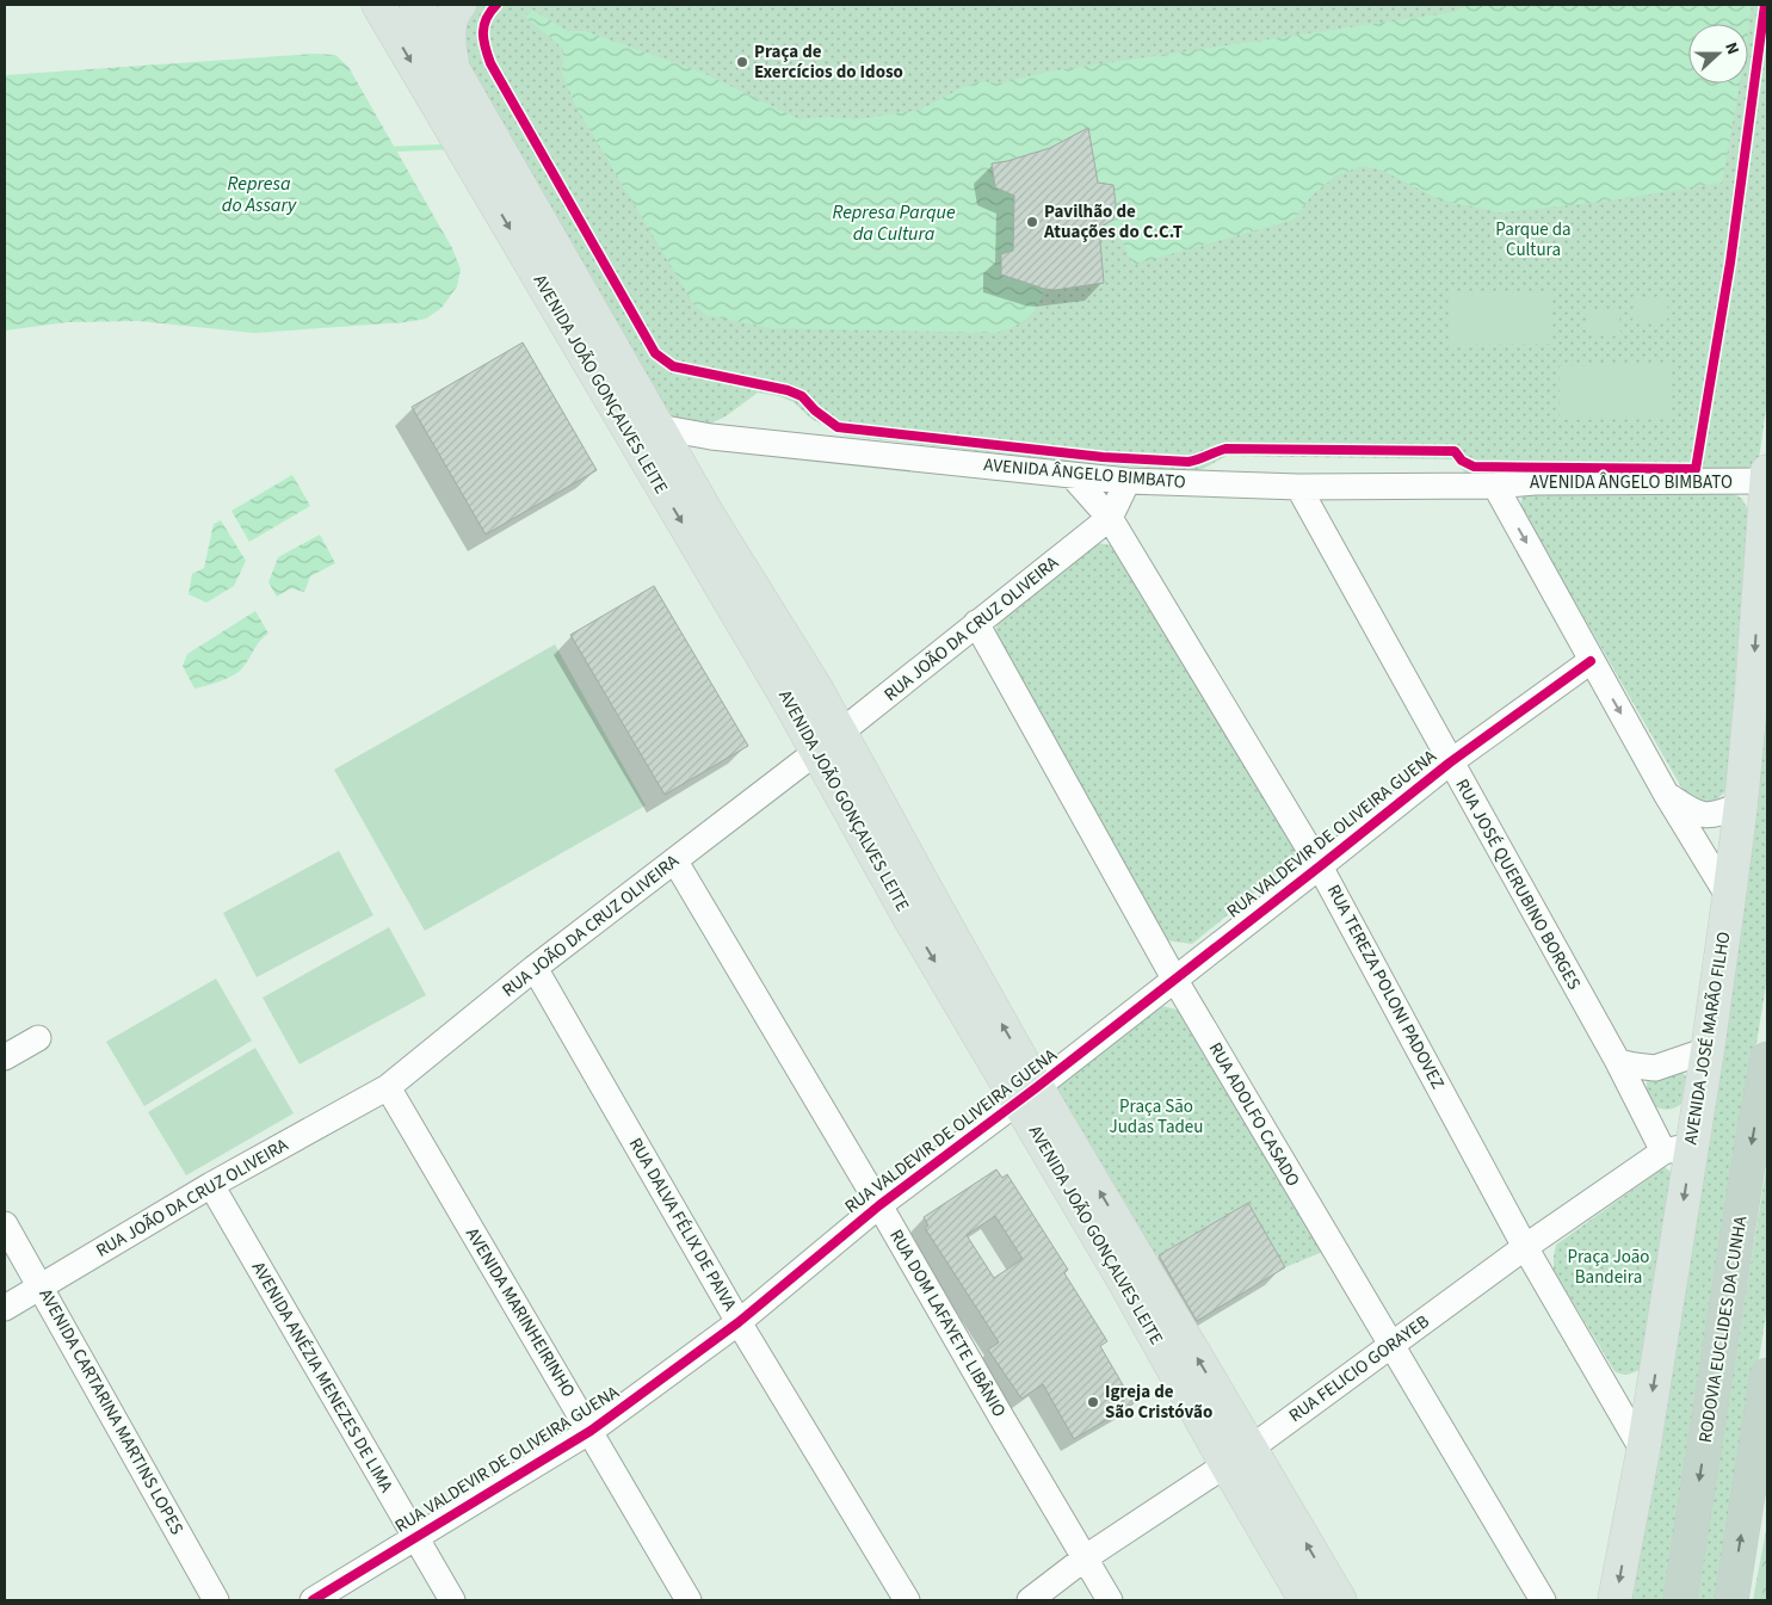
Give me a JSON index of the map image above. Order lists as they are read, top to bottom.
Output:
{
  "streets": {
    "highway": ["RODOVIA EUCLIDES DA CUNHA"],
    "main road": ["AVENIDA JOÃO GONÇALVES LEITE", "AVENIDA JOSÉ MARÃO FILHO"],
    "street": [
      "AVENIDA ÂNGELO BIMBATO",
      "RUA JOÃO DA CRUZ OLIVEIRA",
      "RUA VALDEVIR DE OLIVEIRA GUENA",
      "RUA JOSÉ QUERUBINO BORGES",
      "RUA TEREZA POLONI PADOVEZ",
      "RUA ADOLFO CASADO",
      "RUA DALVA FÉLIX DE PAIVA",
      "AVENIDA MARINHEIRINHO",
      "RUA DOM LAFAYETE LIBÂNIO",
      "RUA FELICIO GORAYEB",
      "AVENIDA ANÉZIA MENEZES DE LIMA",
      "AVENIDA CARTARINA MARTINS LOPES"
    ]
  },
  "crossings": [
    ["AVENIDA JOÃO GONÇALVES LEITE", "AVENIDA ÂNGELO BIMBATO"],
    ["AVENIDA JOÃO GONÇALVES LEITE", "RUA JOÃO DA CRUZ OLIVEIRA"],
    ["AVENIDA JOÃO GONÇALVES LEITE", "RUA VALDEVIR DE OLIVEIRA GUENA"],
    ["AVENIDA JOÃO GONÇALVES LEITE", "RUA FELICIO GORAYEB"],
    ["AVENIDA ÂNGELO BIMBATO", "RUA JOÃO DA CRUZ OLIVEIRA"],
    ["AVENIDA ÂNGELO BIMBATO", "RUA JOSÉ QUERUBINO BORGES"],
    ["AVENIDA ÂNGELO BIMBATO", "RUA TEREZA POLONI PADOVEZ"],
    ["AVENIDA ÂNGELO BIMBATO", "AVENIDA JOSÉ MARÃO FILHO"],
    ["RUA JOÃO DA CRUZ OLIVEIRA", "RUA TEREZA POLONI PADOVEZ"],
    ["RUA JOÃO DA CRUZ OLIVEIRA", "RUA ADOLFO CASADO"],
    ["RUA JOÃO DA CRUZ OLIVEIRA", "RUA DALVA FÉLIX DE PAIVA"],
    ["RUA JOÃO DA CRUZ OLIVEIRA", "AVENIDA MARINHEIRINHO"],
    ["RUA JOÃO DA CRUZ OLIVEIRA", "RUA DOM LAFAYETE LIBÂNIO"],
    ["RUA JOÃO DA CRUZ OLIVEIRA", "AVENIDA ANÉZIA MENEZES DE LIMA"],
    ["RUA JOÃO DA CRUZ OLIVEIRA", "AVENIDA CARTARINA MARTINS LOPES"],
    ["RUA VALDEVIR DE OLIVEIRA GUENA", "RUA JOSÉ QUERUBINO BORGES"],
    ["RUA VALDEVIR DE OLIVEIRA GUENA", "RUA TEREZA POLONI PADOVEZ"],
    ["RUA VALDEVIR DE OLIVEIRA GUENA", "RUA ADOLFO CASADO"],
    ["RUA VALDEVIR DE OLIVEIRA GUENA", "RUA DALVA FÉLIX DE PAIVA"],
    ["RUA VALDEVIR DE OLIVEIRA GUENA", "AVENIDA MARINHEIRINHO"],
    ["RUA VALDEVIR DE OLIVEIRA GUENA", "RUA DOM LAFAYETE LIBÂNIO"],
    ["RUA VALDEVIR DE OLIVEIRA GUENA", "AVENIDA ANÉZIA MENEZES DE LIMA"],
    ["RUA JOSÉ QUERUBINO BORGES", "AVENIDA JOSÉ MARÃO FILHO"],
    ["RUA JOSÉ QUERUBINO BORGES", "RUA FELICIO GORAYEB"],
    ["RUA TEREZA POLONI PADOVEZ", "AVENIDA JOSÉ MARÃO FILHO"],
    ["RUA TEREZA POLONI PADOVEZ", "RUA FELICIO GORAYEB"],
    ["AVENIDA JOSÉ MARÃO FILHO", "RUA FELICIO GORAYEB"],
    ["RUA ADOLFO CASADO", "RUA FELICIO GORAYEB"],
    ["RUA DOM LAFAYETE LIBÂNIO", "RUA FELICIO GORAYEB"]
  ],
  "one_way": ["AVENIDA JOSÉ MARÃO FILHO"],
  "water": ["Represa do Assary", "Represa Parque da Cultura"],
  "parks": ["Parque da Cultura", "Praça São Judas Tadeu", "Praça João Bandeira"],
  "places": ["Praça de Exercícios do Idoso", "Pavilhão de Atuações do C.C.T", "Igreja de São Cristóvão"],
  "north": "right"
}
